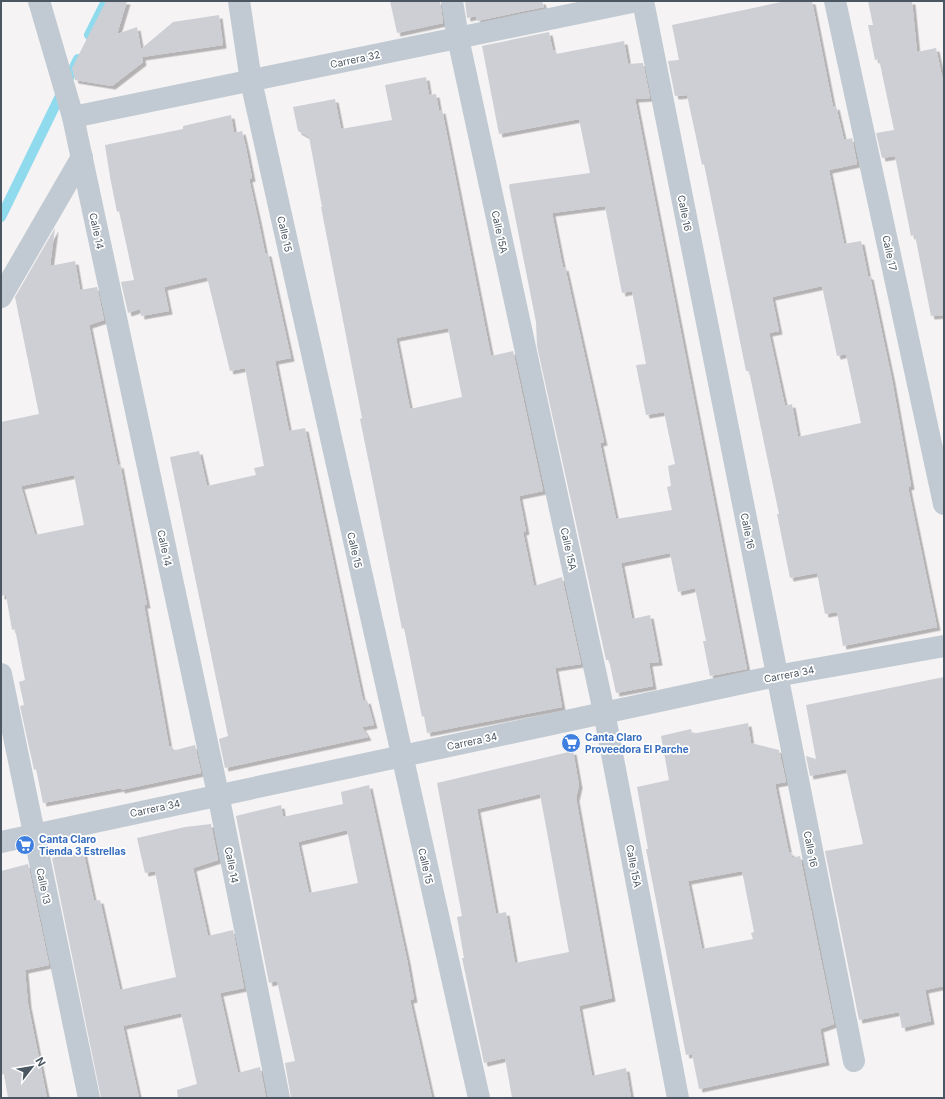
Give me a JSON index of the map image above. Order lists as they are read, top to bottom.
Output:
{
  "streets": {
    "street": [
      "Carrera 32",
      "Calle 16",
      "Calle 14",
      "Calle 15A",
      "Calle 15",
      "Calle 17",
      "Carrera 34",
      "Calle 13"
    ]
  },
  "crossings": [
    ["Carrera 32", "Calle 14"],
    ["Carrera 32", "Calle 15A"],
    ["Carrera 32", "Calle 15"],
    ["Calle 16", "Carrera 34"],
    ["Calle 14", "Carrera 34"],
    ["Calle 15A", "Carrera 34"],
    ["Calle 15", "Carrera 34"],
    ["Carrera 34", "Calle 13"]
  ],
  "places": {
    "supermarket": ["Canta Claro Proveedora El Parche", "Canta Claro Tienda 3 Estrellas"]
  },
  "north": "top right"
}
